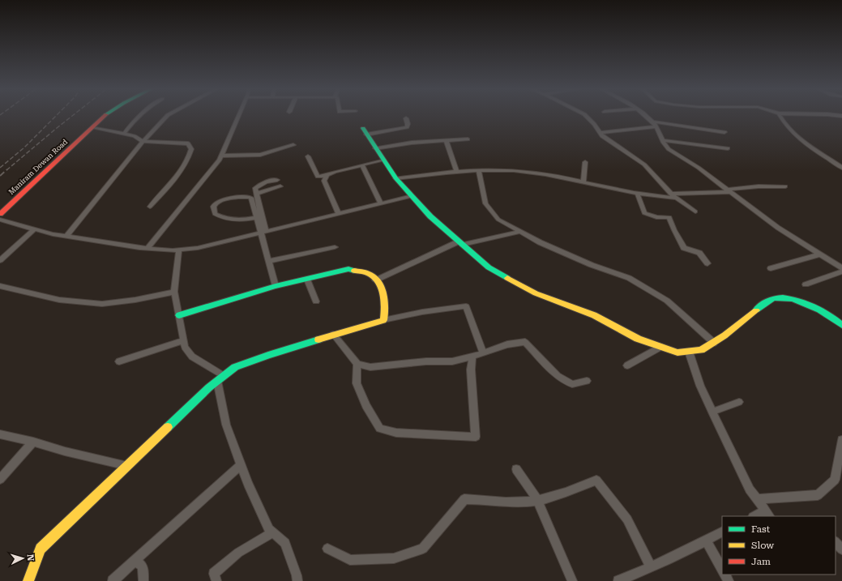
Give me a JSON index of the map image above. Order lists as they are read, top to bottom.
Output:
{
  "streets": {
    "street": ["Maniram Dewan Road"]
  },
  "legend": ["Fast", "Slow", "Jam"],
  "north": "right"
}
